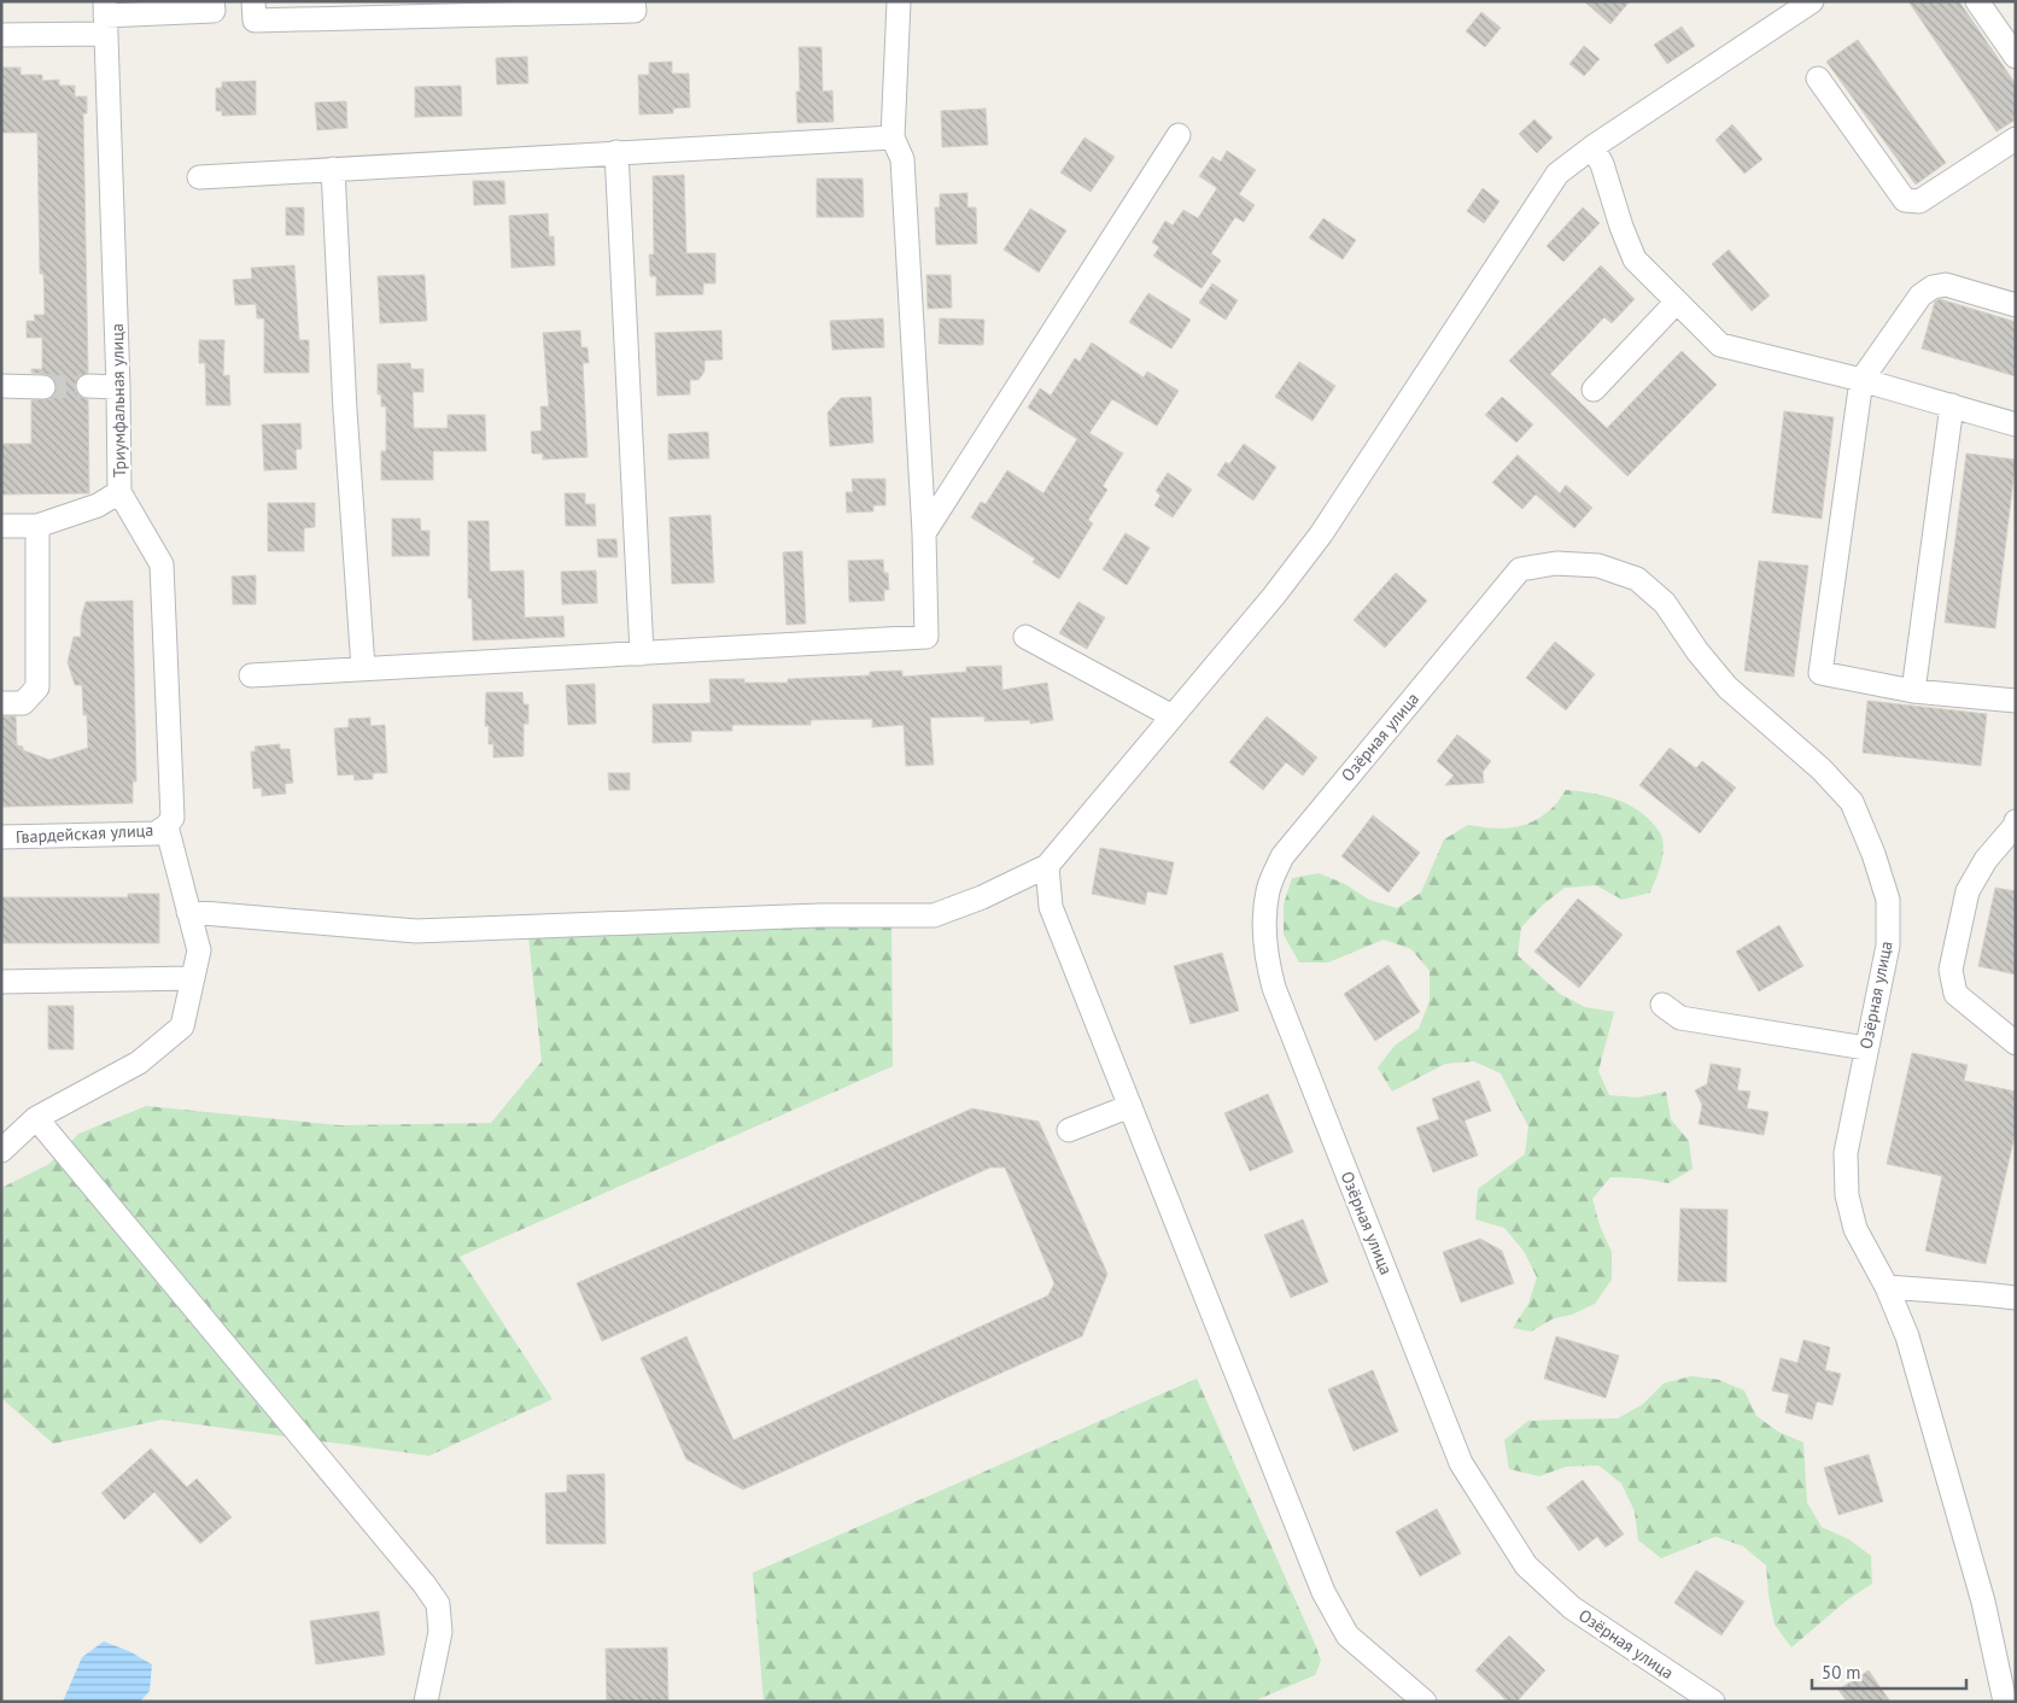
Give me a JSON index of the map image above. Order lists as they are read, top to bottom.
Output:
{
  "streets": {
    "street": ["Триумфальная улица", "Озёрная улица", "Гвардейская улица"]
  },
  "crossings": [
    ["Триумфальная улица", "Гвардейская улица"]
  ],
  "scale_bar": "50 m"
}
